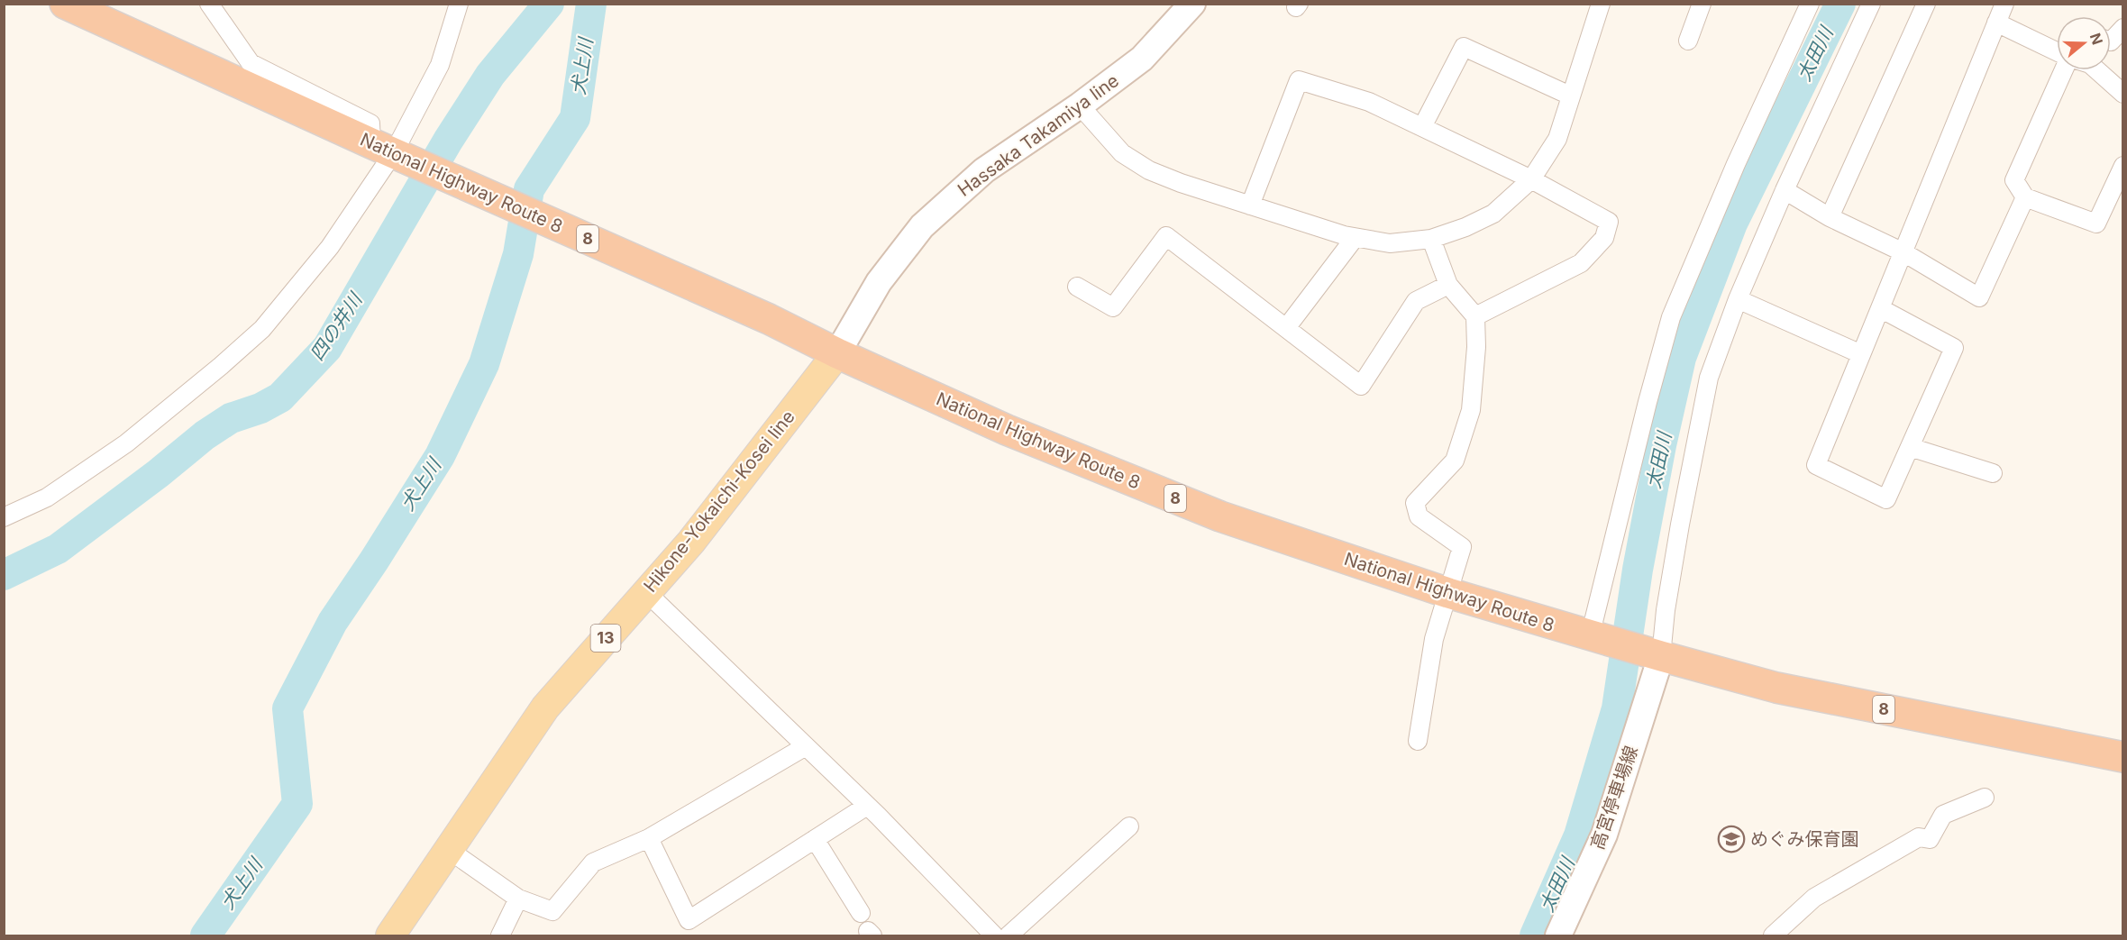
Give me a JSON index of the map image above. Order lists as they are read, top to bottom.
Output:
{
  "streets": {
    "highway": ["National Highway Route 8", "8"],
    "main road": [
      "Hassaka Takamiya line",
      "Hikone-Yokaichi-Kosei line",
      "13",
      "高宮停車場線"
    ]
  },
  "crossings": [
    ["Hassaka Takamiya line", "National Highway Route 8"],
    ["Hassaka Takamiya line", "Hikone-Yokaichi-Kosei line"],
    ["National Highway Route 8", "Hikone-Yokaichi-Kosei line"],
    ["National Highway Route 8", "高宮停車場線"]
  ],
  "water": ["太田川", "犬上川", "四の井川"],
  "places": {
    "school or university": ["めぐみ保育園"]
  },
  "north": "right"
}
